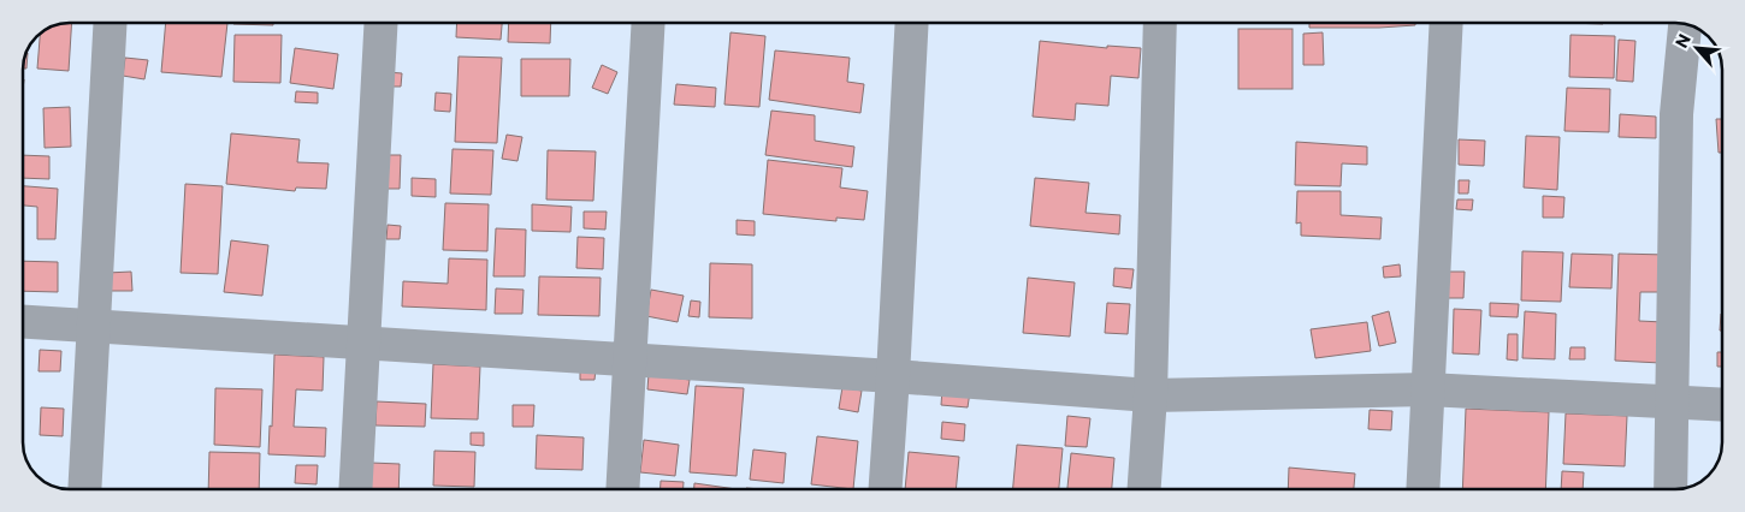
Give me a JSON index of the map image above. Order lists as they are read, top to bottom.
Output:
{
  "north": "top left"
}
